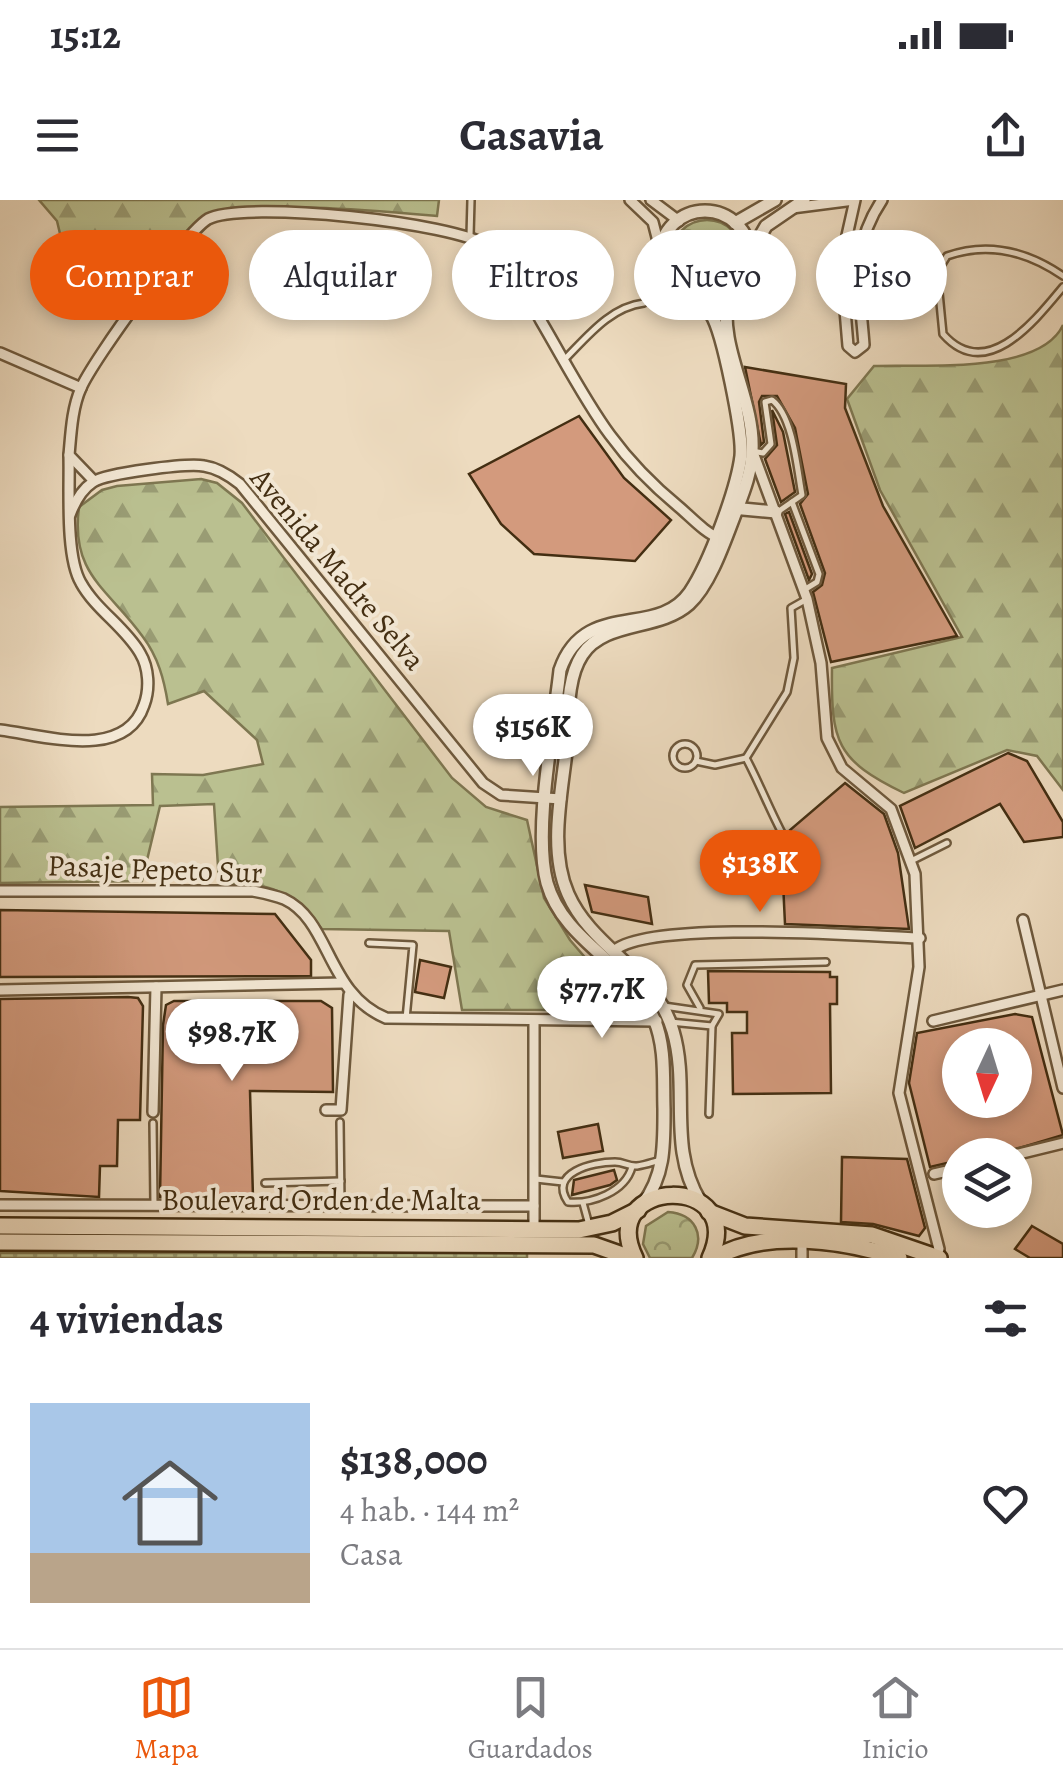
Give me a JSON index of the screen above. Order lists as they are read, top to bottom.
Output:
{
  "streets": {
    "highway": ["Boulevard Orden de Malta"],
    "street": ["Avenida Madre Selva", "Pasaje Pepeto Sur"]
  },
  "north": "bottom",
  "page": {
    "status": "15:12",
    "header": "Casavia",
    "chip": [
      "Comprar",
      "Alquilar",
      "Filtros",
      "Nuevo",
      "Piso"
    ],
    "price": [
      "$156K",
      "$138K",
      "$77.7K",
      "$98.7K"
    ],
    "heading": "4 viviendas",
    "list": [
      {
        "name": "$138,000",
        "note": "4 hab. · 144 m² · Casa"
      }
    ],
    "tabs": ["Mapa", "Guardados", "Inicio"]
  }
}
